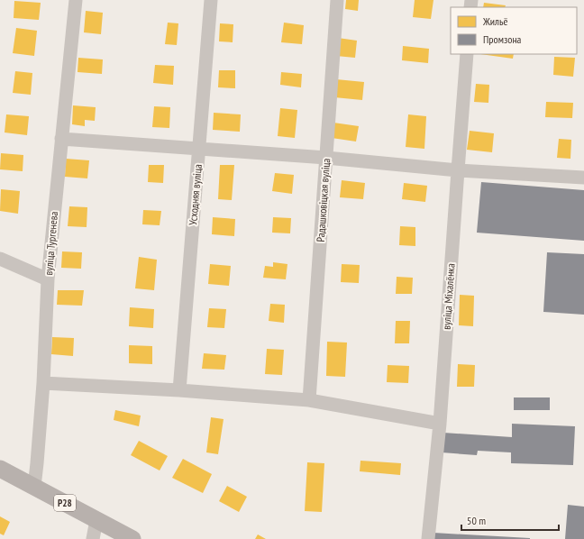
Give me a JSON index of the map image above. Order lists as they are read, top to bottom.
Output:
{
  "streets": {
    "main road": ["Р28"],
    "street": [
      "Усходняя вуліца",
      "Радашковіцкая вуліца",
      "вуліца Тургенева",
      "вуліца Міхалёнка"
    ]
  },
  "crossings": [
    ["вуліца Тургенева", "Р28"]
  ],
  "legend": ["Жильё", "Промзона"],
  "scale_bar": "50 m"
}
